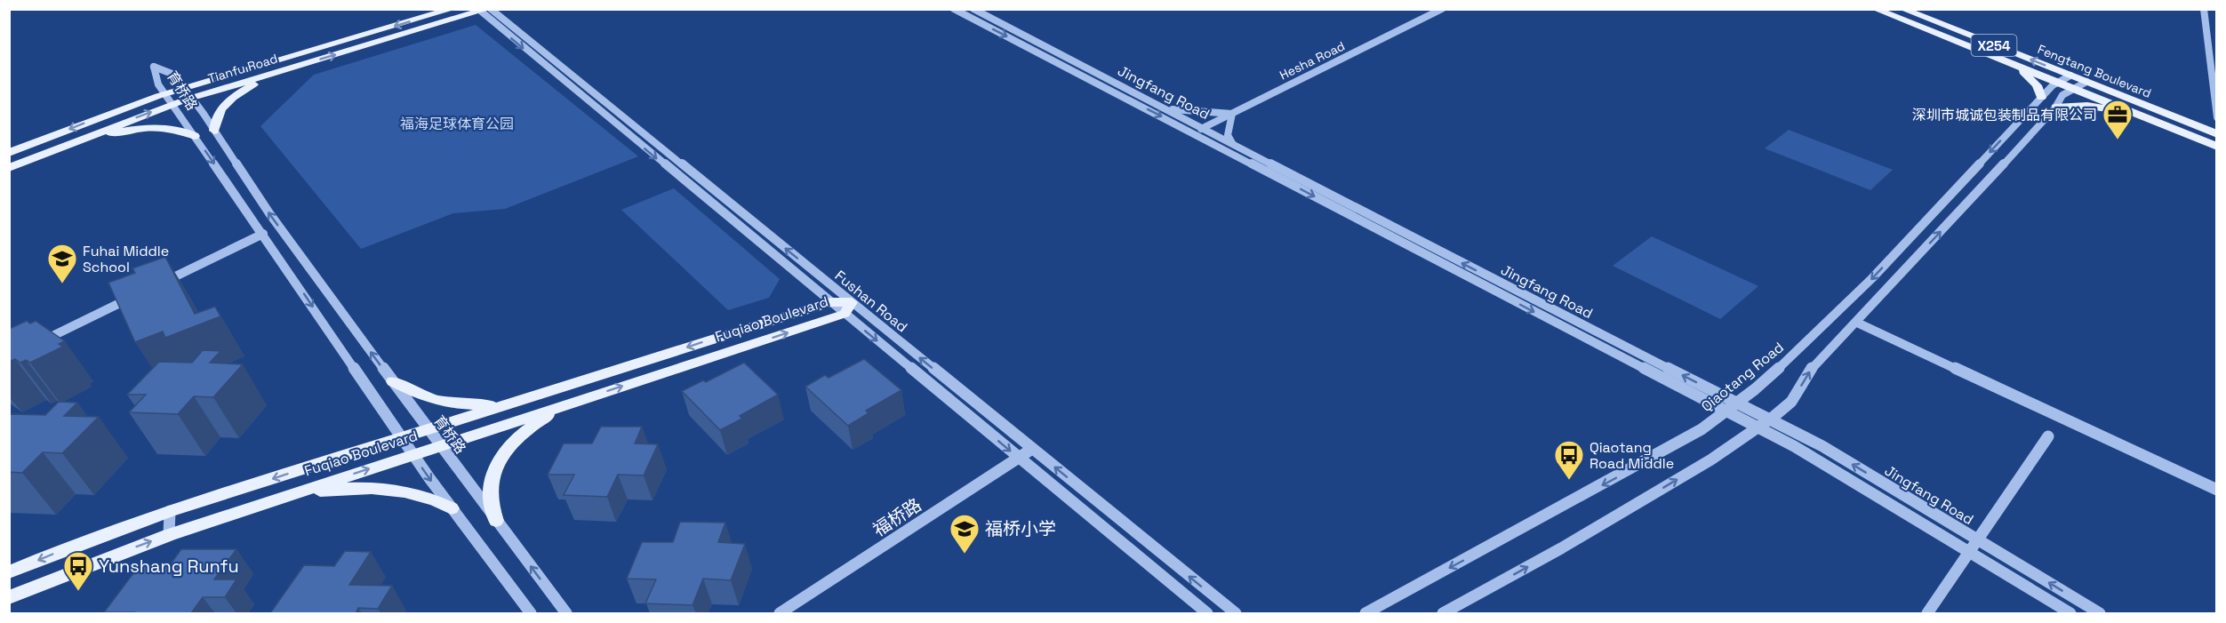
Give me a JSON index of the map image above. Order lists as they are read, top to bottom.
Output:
{
  "streets": {
    "main road": [
      "X254",
      "Tianfu Road",
      "Fengtang Boulevard",
      "Fuqiao Boulevard"
    ],
    "street": [
      "Hesha Road",
      "育桥路",
      "Jingfang Road",
      "Fushan Road",
      "Qiaotang Road",
      "福桥路"
    ]
  },
  "crossings": [
    ["Hesha Road", "Jingfang Road"],
    ["Tianfu Road", "育桥路"],
    ["Tianfu Road", "Fushan Road"],
    ["Fengtang Boulevard", "Qiaotang Road"],
    ["育桥路", "Fuqiao Boulevard"],
    ["Jingfang Road", "Qiaotang Road"],
    ["Fushan Road", "Fuqiao Boulevard"],
    ["Fushan Road", "福桥路"]
  ],
  "parks": ["福海足球体育公园"],
  "places": {
    "office": ["深圳市城诚包装制品有限公司"],
    "school or university": ["Fuhai Middle School", "福桥小学"],
    "bus stop": ["Qiaotang Road Middle", "Yunshang Runfu"]
  }
}
